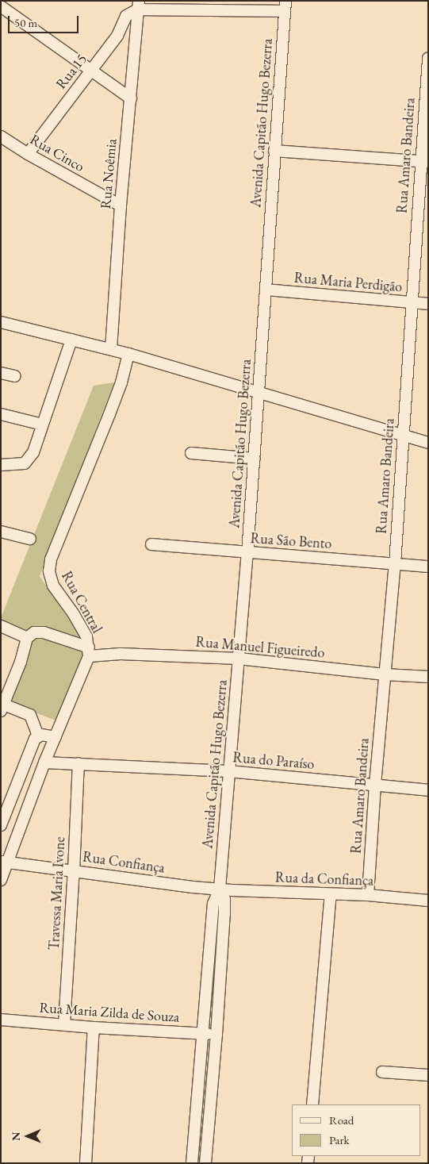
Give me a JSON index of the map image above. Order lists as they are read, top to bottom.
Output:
{
  "streets": {
    "street": [
      "Rua 15",
      "Avenida Capitão Hugo Bezerra",
      "Rua Cinco",
      "Rua Amaro Bandeira",
      "Rua Noêmia",
      "Rua Maria Perdigão",
      "Rua São Bento",
      "Rua Central",
      "Rua Manuel Figueiredo",
      "Rua do Paraíso",
      "Rua Confiança",
      "Rua da Confiança",
      "Travessa Maria Ivone",
      "Rua Maria Zilda de Souza"
    ]
  },
  "crossings": [
    ["Rua 15", "Rua Cinco"],
    ["Rua 15", "Rua Noêmia"],
    ["Avenida Capitão Hugo Bezerra", "Rua Maria Perdigão"],
    ["Avenida Capitão Hugo Bezerra", "Rua São Bento"],
    ["Avenida Capitão Hugo Bezerra", "Rua Manuel Figueiredo"],
    ["Avenida Capitão Hugo Bezerra", "Rua do Paraíso"],
    ["Avenida Capitão Hugo Bezerra", "Rua Confiança"],
    ["Avenida Capitão Hugo Bezerra", "Rua da Confiança"],
    ["Avenida Capitão Hugo Bezerra", "Rua Maria Zilda de Souza"],
    ["Rua Cinco", "Rua Noêmia"],
    ["Rua Amaro Bandeira", "Rua Maria Perdigão"],
    ["Rua Amaro Bandeira", "Rua São Bento"],
    ["Rua Amaro Bandeira", "Rua Manuel Figueiredo"],
    ["Rua Amaro Bandeira", "Rua do Paraíso"],
    ["Rua Amaro Bandeira", "Rua da Confiança"],
    ["Rua Central", "Rua Manuel Figueiredo"],
    ["Rua Central", "Rua do Paraíso"],
    ["Rua Central", "Rua Confiança"],
    ["Rua do Paraíso", "Travessa Maria Ivone"],
    ["Rua Confiança", "Rua da Confiança"],
    ["Rua Confiança", "Travessa Maria Ivone"],
    ["Travessa Maria Ivone", "Rua Maria Zilda de Souza"]
  ],
  "legend": ["Road", "Park"],
  "scale_bar": "50 m",
  "north": "left"
}
